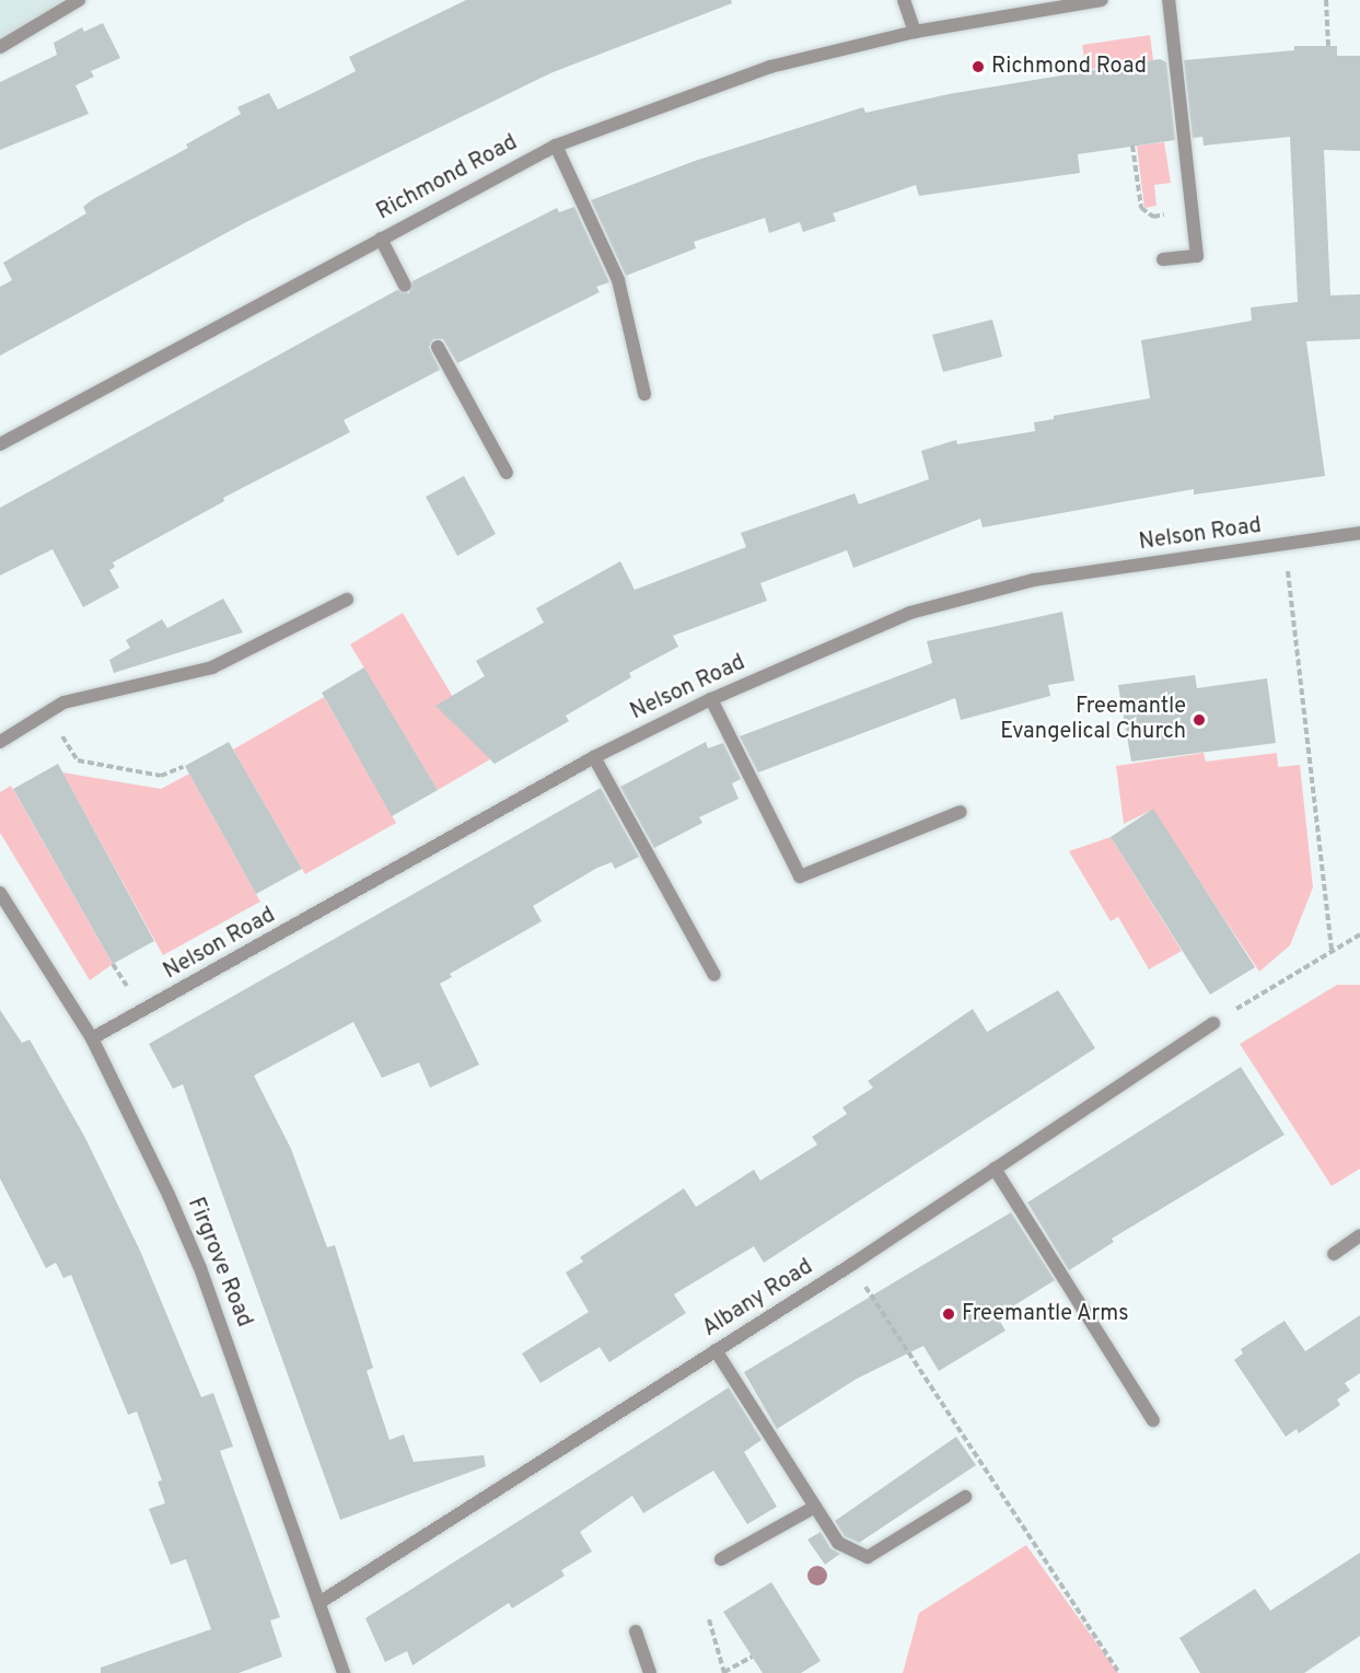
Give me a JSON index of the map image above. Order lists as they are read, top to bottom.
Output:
{
  "streets": {
    "street": [
      "Richmond Road",
      "Nelson Road",
      "Firgrove Road",
      "Albany Road"
    ]
  },
  "crossings": [
    ["Nelson Road", "Firgrove Road"],
    ["Firgrove Road", "Albany Road"]
  ],
  "places": ["Richmond Road", "Freemantle Evangelical Church", "Freemantle Arms"]
}
